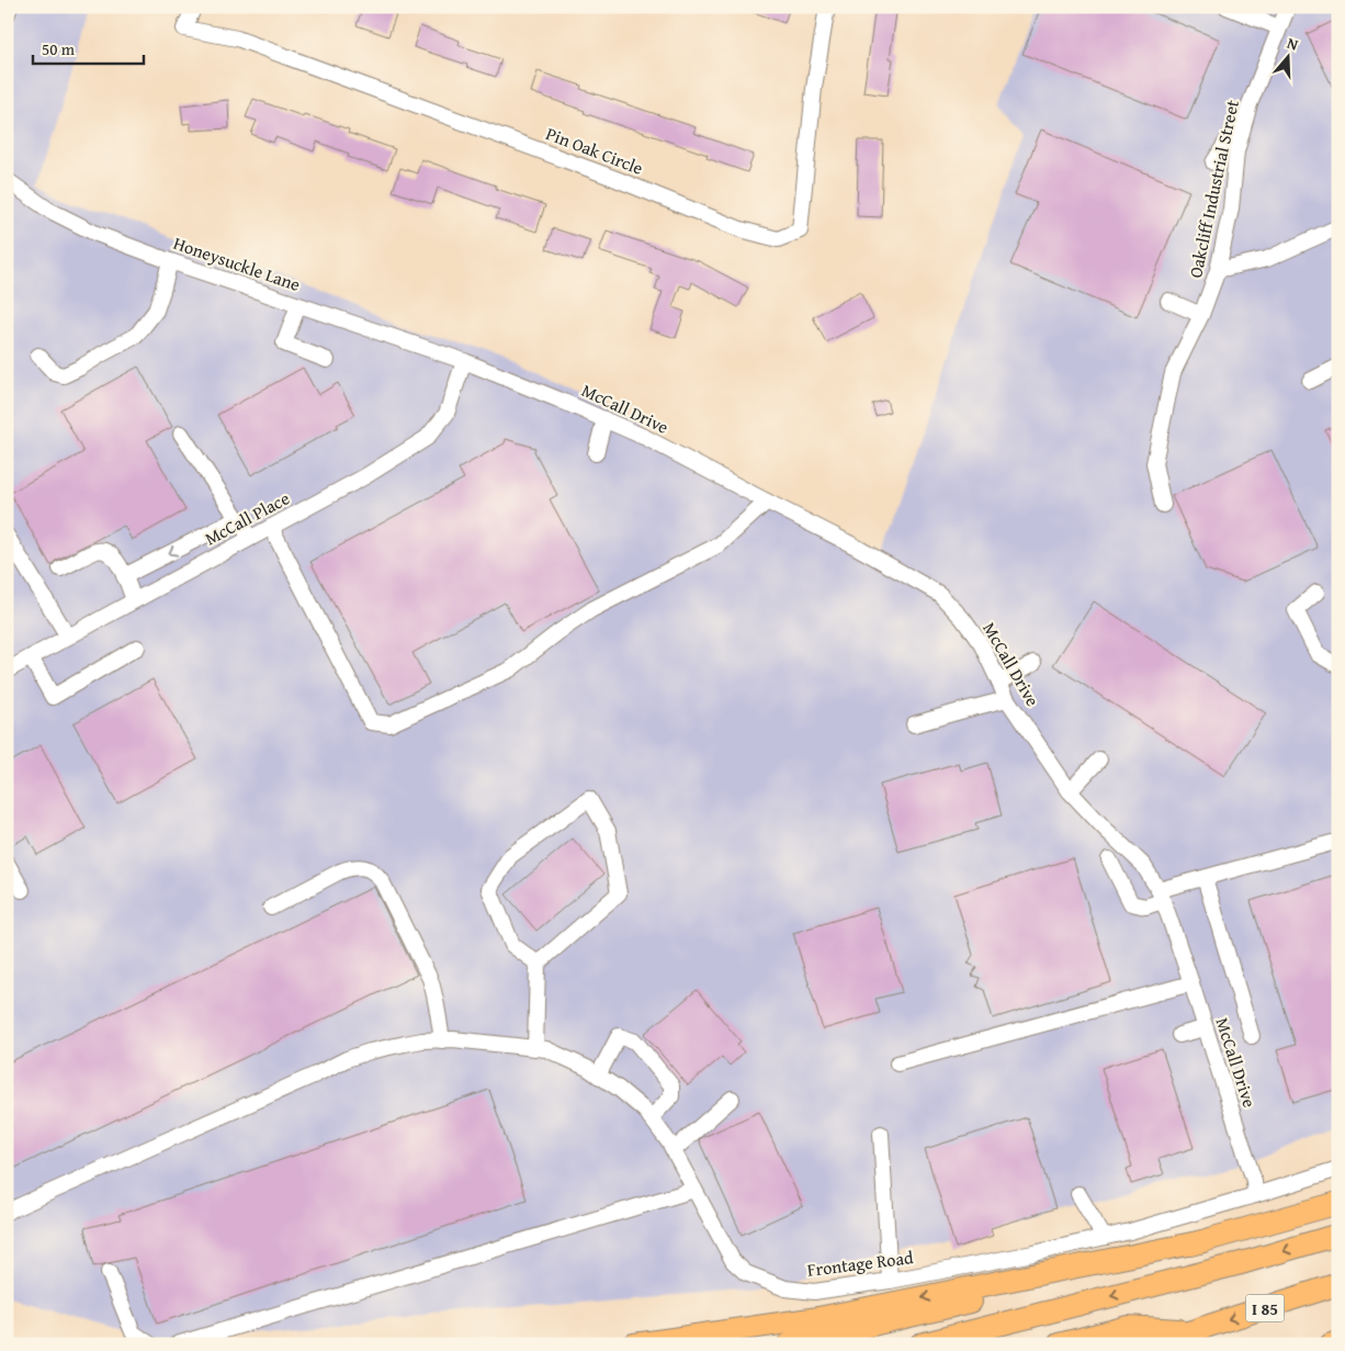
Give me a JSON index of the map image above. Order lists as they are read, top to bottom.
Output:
{
  "streets": {
    "highway": ["I 85"],
    "street": [
      "Pin Oak Circle",
      "Oakcliff Industrial Street",
      "Honeysuckle Lane",
      "McCall Drive",
      "McCall Place",
      "Frontage Road"
    ]
  },
  "crossings": [
    ["Honeysuckle Lane", "McCall Drive"],
    ["Honeysuckle Lane", "McCall Place"],
    ["McCall Drive", "McCall Place"],
    ["McCall Drive", "Frontage Road"]
  ],
  "scale_bar": "50 m",
  "north": "top"
}
